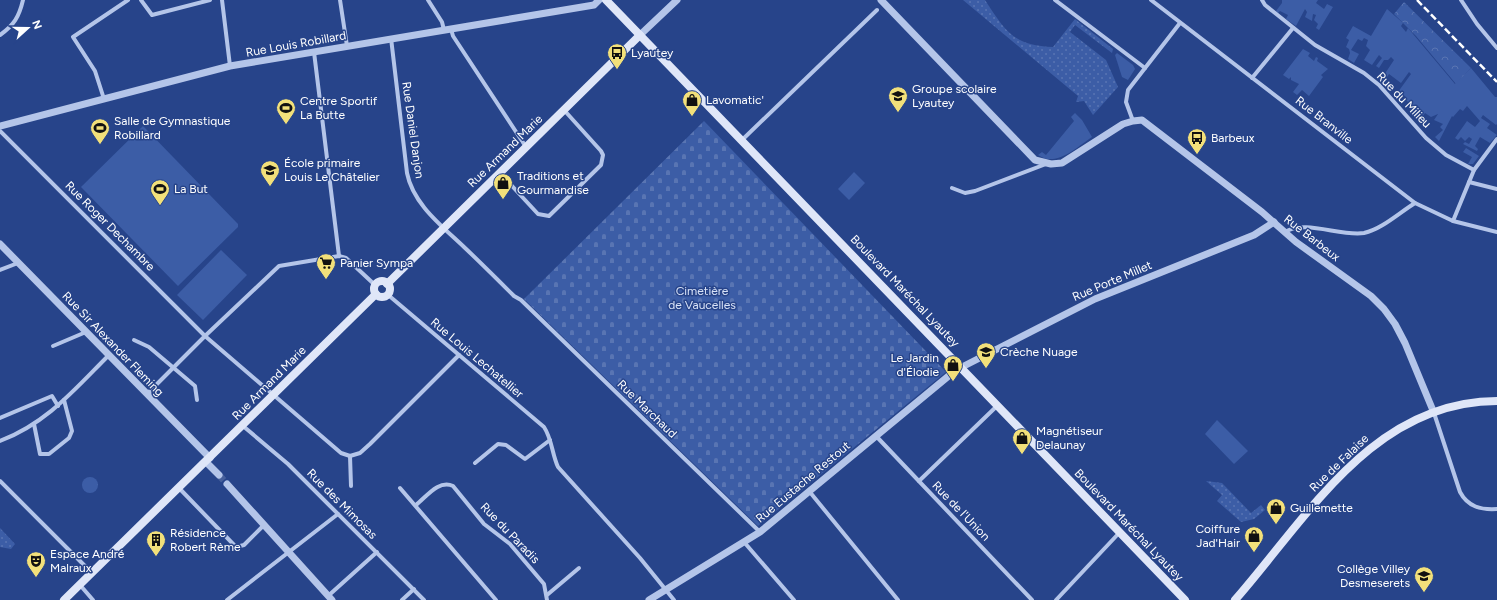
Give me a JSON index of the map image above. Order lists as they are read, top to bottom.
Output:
{
  "streets": {
    "main road": ["Rue Armand Marie", "Boulevard Maréchal Lyautey", "Rue de Falaise"],
    "street": [
      "Rue Louis Robillard",
      "Rue du Milieu",
      "Rue Branville",
      "Rue Daniel Danjon",
      "Rue Roger Dechambre",
      "Rue Barbeux",
      "Rue Porte Millet",
      "Rue Sir Alexander Fleming",
      "Rue Louis Lechatellier",
      "Rue Marchaud",
      "Rue Eustache Restout",
      "Rue des Mimosas",
      "Rue de l'Union",
      "Rue du Paradis"
    ]
  },
  "crossings": [
    ["Rue Louis Robillard", "Rue Daniel Danjon"],
    ["Rue Daniel Danjon", "Rue Armand Marie"],
    ["Rue Daniel Danjon", "Rue Marchaud"],
    ["Rue Armand Marie", "Rue Roger Dechambre"],
    ["Rue Armand Marie", "Boulevard Maréchal Lyautey"],
    ["Rue Armand Marie", "Rue Sir Alexander Fleming"],
    ["Rue Armand Marie", "Rue Louis Lechatellier"],
    ["Rue Armand Marie", "Rue des Mimosas"],
    ["Rue Barbeux", "Rue Porte Millet"],
    ["Rue Barbeux", "Rue de Falaise"],
    ["Rue Porte Millet", "Boulevard Maréchal Lyautey"],
    ["Rue Porte Millet", "Rue Eustache Restout"],
    ["Boulevard Maréchal Lyautey", "Rue Eustache Restout"],
    ["Rue Louis Lechatellier", "Rue Eustache Restout"],
    ["Rue Marchaud", "Rue Eustache Restout"],
    ["Rue Eustache Restout", "Rue de l'Union"]
  ],
  "parks": ["Cimetière de Vaucelles"],
  "places": {
    "bus stop": ["Lyautey", "Barbeux"],
    "school or university": [
      "Groupe scolaire Lyautey",
      "École primaire Louis Le Châtelier",
      "Crèche Nuage",
      "Collège Villey Desmeserets"
    ],
    "shop": [
      "Lavomatic'",
      "Traditions et Gourmandise",
      "Le Jardin d'Élodie",
      "Magnétiseur Delaunay",
      "Guillemette",
      "Coiffure Jad'Hair"
    ],
    "sports": ["Centre Sportif La Butte", "Salle de Gymnastique Robillard", "La But"],
    "supermarket": ["Panier Sympa"],
    "building": ["Résidence Robert Rème"],
    "theatre": ["Espace André Malraux"]
  },
  "north": "right"
}
